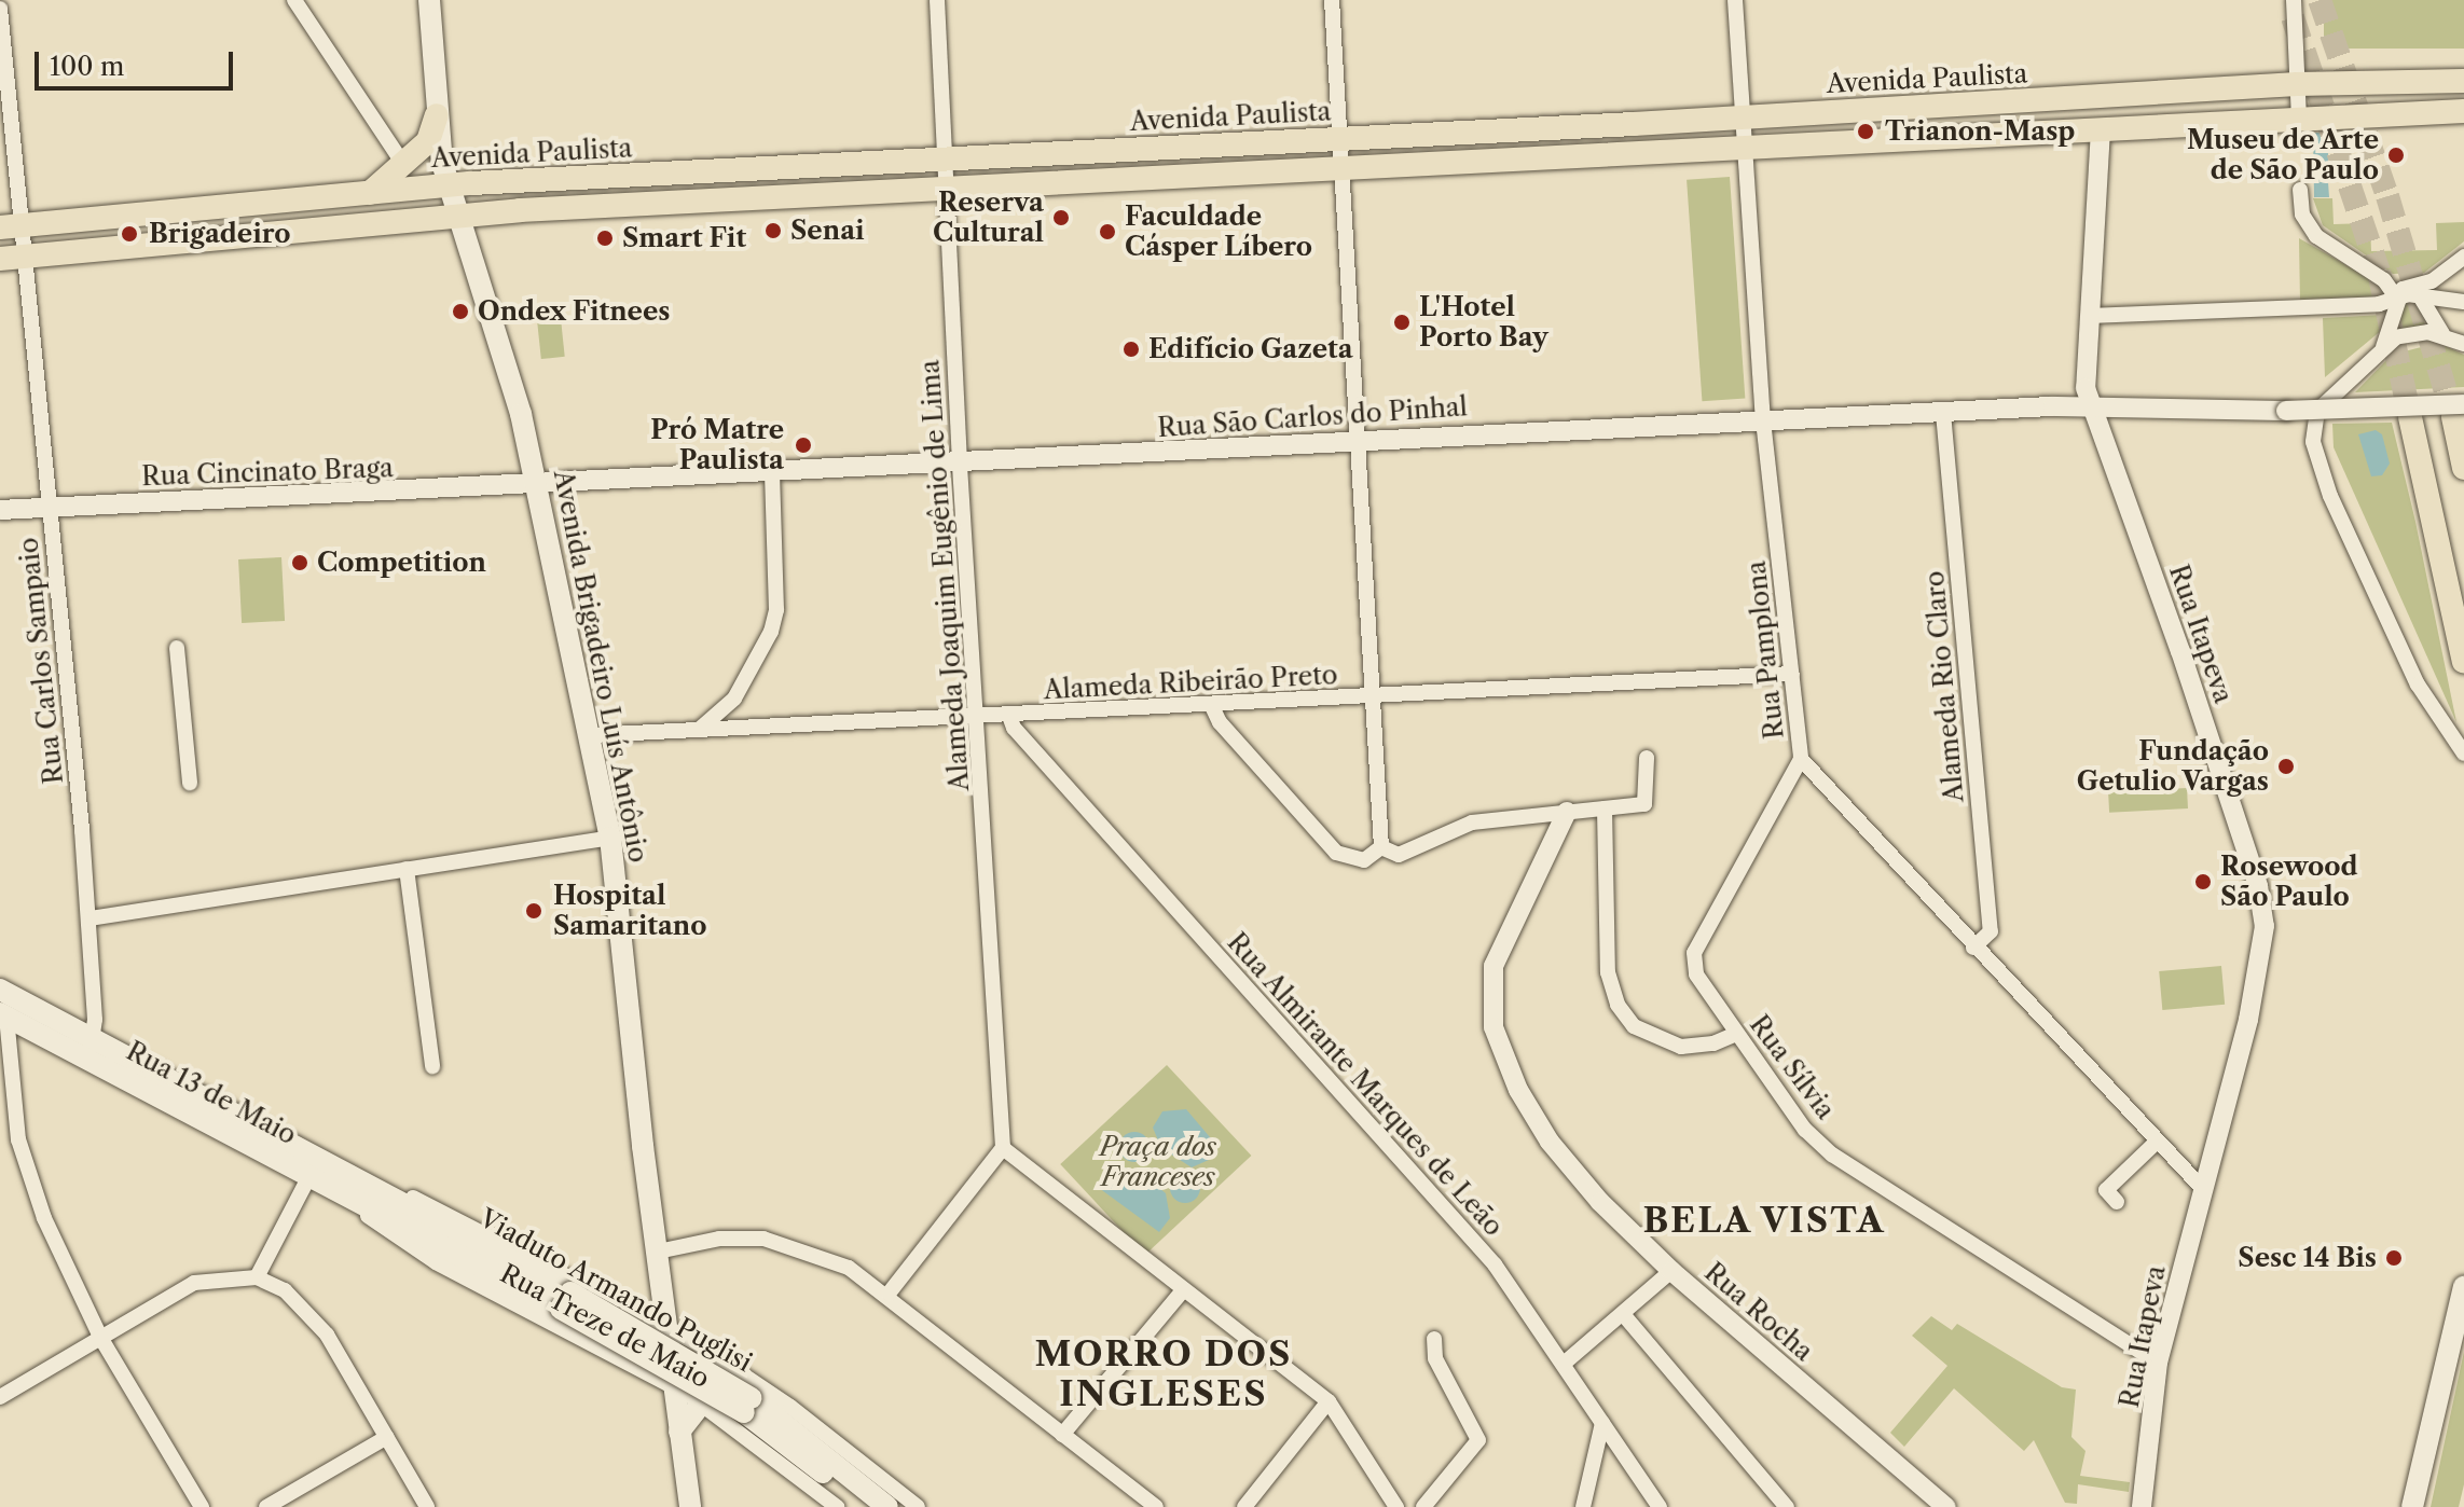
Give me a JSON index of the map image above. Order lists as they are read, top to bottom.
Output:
{
  "streets": {
    "main road": [
      "Avenida Paulista",
      "Avenida Brigadeiro Luís Antônio",
      "Rua 13 de Maio",
      "Viaduto Armando Puglisi"
    ],
    "street": [
      "Rua São Carlos do Pinhal",
      "Rua Cincinato Braga",
      "Alameda Joaquim Eugênio de Lima",
      "Rua Itapeva",
      "Rua Pamplona",
      "Rua Carlos Sampaio",
      "Alameda Ribeirão Preto",
      "Alameda Rio Claro",
      "Rua Sílvia",
      "Rua Almirante Marques de Leão",
      "Rua Rocha",
      "Rua Treze de Maio"
    ]
  },
  "crossings": [
    ["Avenida Paulista", "Alameda Joaquim Eugênio de Lima"],
    ["Avenida Paulista", "Rua Pamplona"],
    ["Avenida Paulista", "Rua Carlos Sampaio"],
    ["Avenida Paulista", "Avenida Brigadeiro Luís Antônio"],
    ["Rua São Carlos do Pinhal", "Rua Cincinato Braga"],
    ["Rua São Carlos do Pinhal", "Alameda Joaquim Eugênio de Lima"],
    ["Rua São Carlos do Pinhal", "Rua Itapeva"],
    ["Rua São Carlos do Pinhal", "Rua Pamplona"],
    ["Rua São Carlos do Pinhal", "Avenida Brigadeiro Luís Antônio"],
    ["Rua São Carlos do Pinhal", "Alameda Rio Claro"],
    ["Rua Cincinato Braga", "Rua Carlos Sampaio"],
    ["Rua Cincinato Braga", "Avenida Brigadeiro Luís Antônio"],
    ["Alameda Joaquim Eugênio de Lima", "Alameda Ribeirão Preto"],
    ["Rua Itapeva", "Rua Pamplona"],
    ["Rua Itapeva", "Rua Sílvia"],
    ["Rua Pamplona", "Alameda Ribeirão Preto"],
    ["Rua Pamplona", "Alameda Rio Claro"],
    ["Rua Pamplona", "Rua Sílvia"],
    ["Rua Carlos Sampaio", "Rua 13 de Maio"],
    ["Avenida Brigadeiro Luís Antônio", "Alameda Ribeirão Preto"],
    ["Avenida Brigadeiro Luís Antônio", "Rua Treze de Maio"],
    ["Alameda Ribeirão Preto", "Rua Almirante Marques de Leão"],
    ["Rua 13 de Maio", "Viaduto Armando Puglisi"],
    ["Rua 13 de Maio", "Rua Treze de Maio"]
  ],
  "districts": ["BELA VISTA", "MORRO DOS INGLESES"],
  "parks": ["Praça dos Franceses"],
  "places": [
    "Trianon-Masp",
    "Museu de Arte de São Paulo",
    "Reserva Cultural",
    "Senai",
    "Faculdade Cásper Líbero",
    "Brigadeiro",
    "Smart Fit",
    "Ondex Fitnees",
    "L'Hotel Porto Bay",
    "Edifício Gazeta",
    "Pró Matre Paulista",
    "Competition",
    "Fundação Getulio Vargas",
    "Rosewood São Paulo",
    "Hospital Samaritano",
    "Sesc 14 Bis"
  ],
  "scale_bar": "100 m"
}
